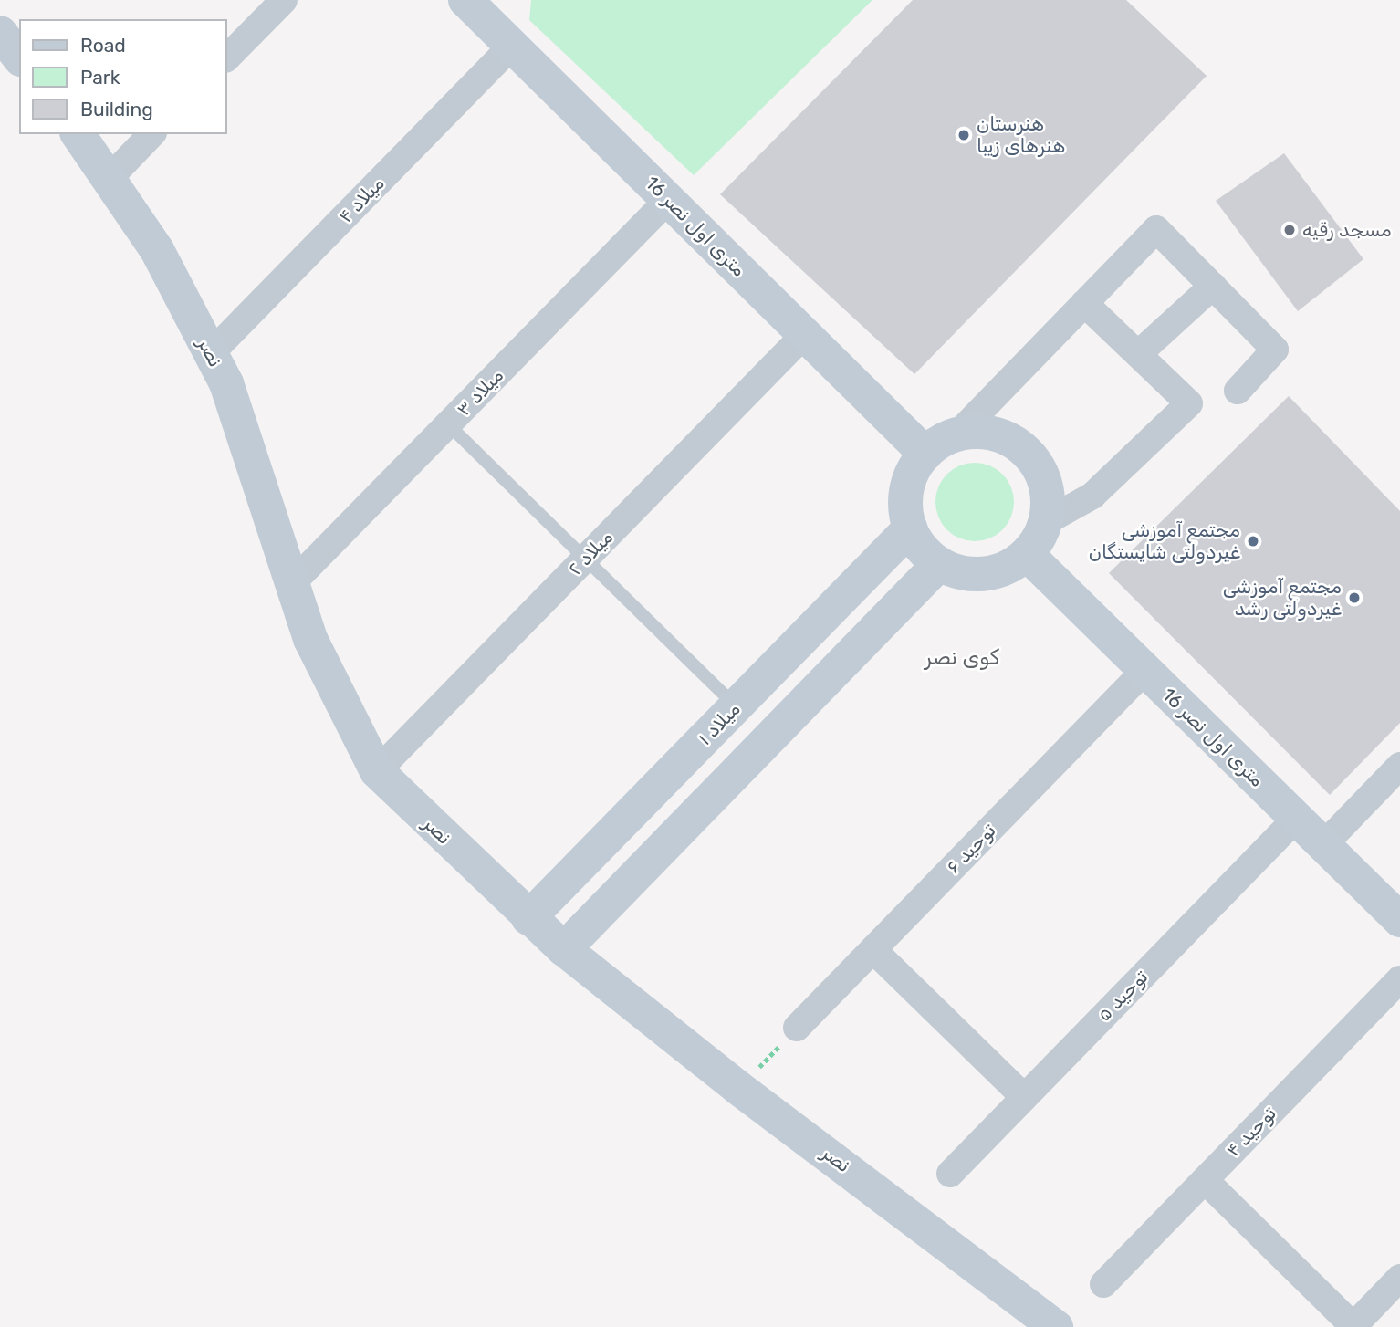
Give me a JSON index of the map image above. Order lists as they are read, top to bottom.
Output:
{
  "streets": {
    "street": [
      "میلاد ۴",
      "16 متری اول نصر",
      "نصر",
      "میلاد ۳",
      "میلاد ۲",
      "میلاد ۱",
      "توحید ۶",
      "توحید ۵",
      "توحید ۴"
    ]
  },
  "crossings": [
    ["میلاد ۴", "16 متری اول نصر"],
    ["میلاد ۴", "نصر"],
    ["16 متری اول نصر", "میلاد ۳"],
    ["16 متری اول نصر", "میلاد ۲"],
    ["16 متری اول نصر", "میلاد ۱"],
    ["16 متری اول نصر", "توحید ۶"],
    ["16 متری اول نصر", "توحید ۵"],
    ["نصر", "میلاد ۳"],
    ["نصر", "میلاد ۲"],
    ["نصر", "میلاد ۱"]
  ],
  "districts": ["کوی نصر"],
  "places": [
    "هنرستان هنرهای زیبا",
    "مسجد رقیه",
    "مجتمع آموزشی غیردولتی شایستگان",
    "مجتمع آموزشی غیردولتی رشد"
  ],
  "legend": ["Road", "Park", "Building"]
}
